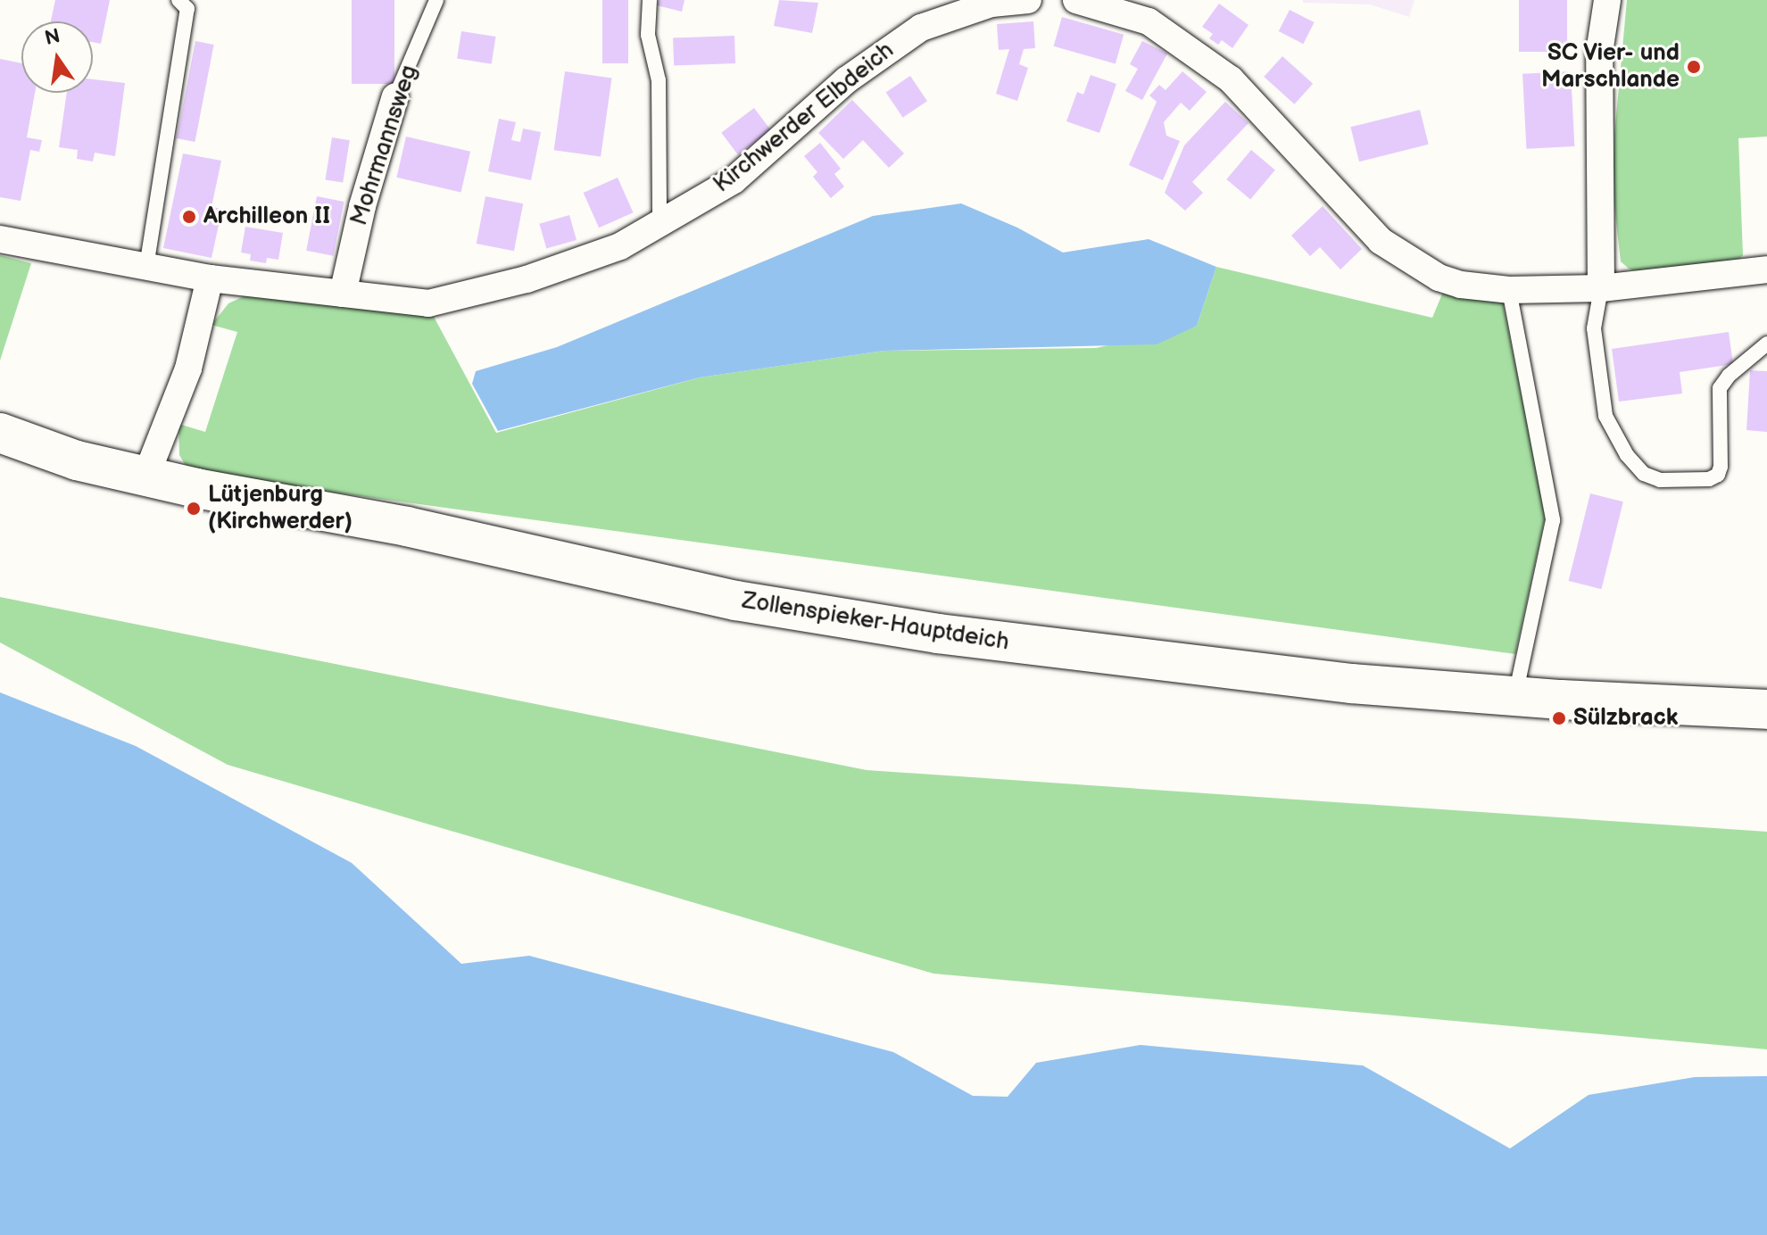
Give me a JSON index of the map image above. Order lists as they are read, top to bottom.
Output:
{
  "streets": {
    "street": ["Kirchwerder Elbdeich", "Mohrmannsweg", "Zollenspieker-Hauptdeich"]
  },
  "crossings": [
    ["Kirchwerder Elbdeich", "Mohrmannsweg"]
  ],
  "places": [
    "SC Vier- und Marschlande",
    "Archilleon II",
    "Lütjenburg (Kirchwerder)",
    "Sülzbrack"
  ],
  "north": "top"
}
